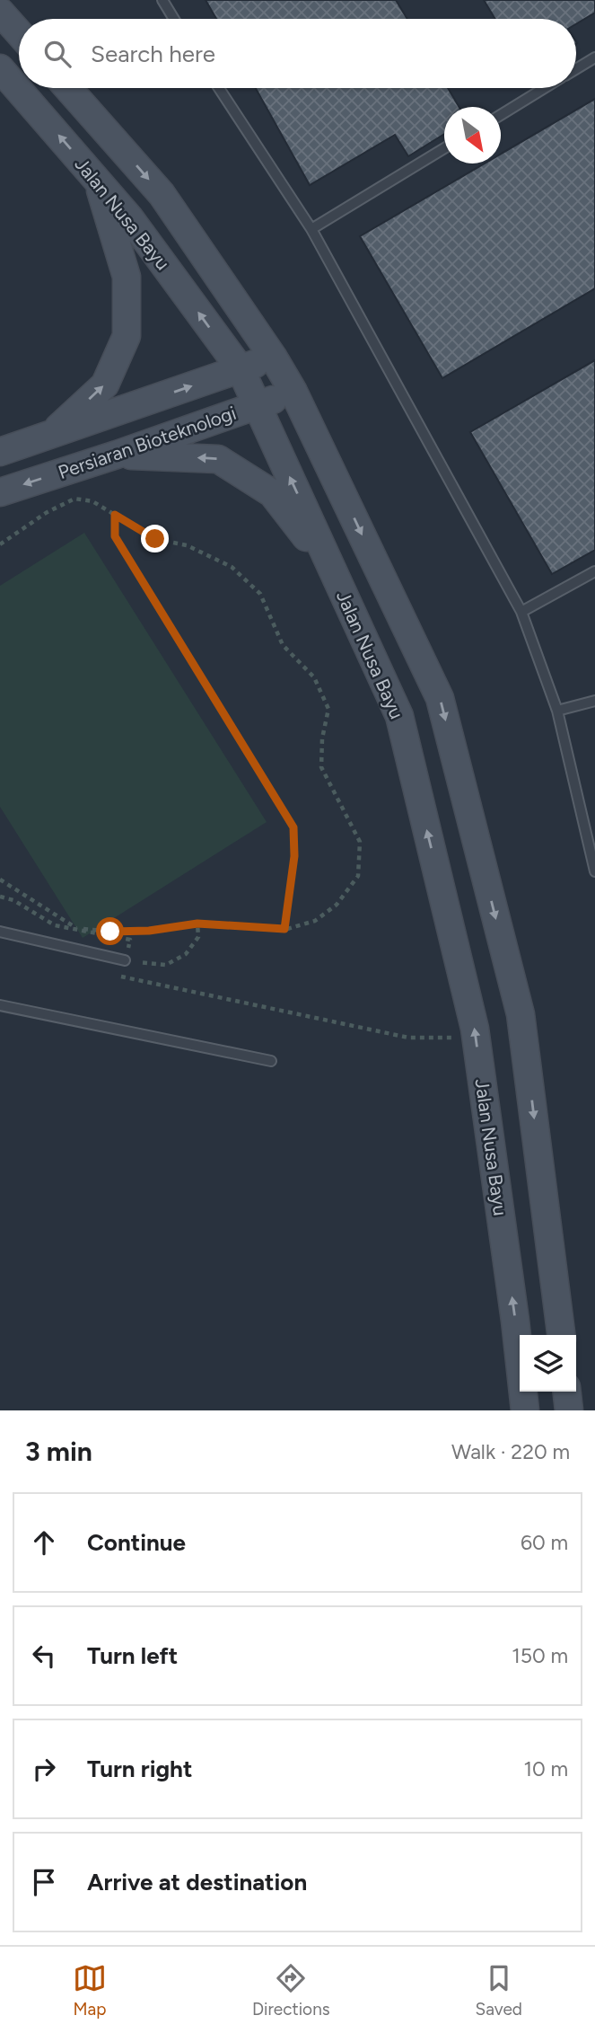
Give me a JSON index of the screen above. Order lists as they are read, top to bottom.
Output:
{
  "streets": {
    "main road": ["Jalan Nusa Bayu", "Persiaran Bioteknologi"]
  },
  "crossings": [
    ["Jalan Nusa Bayu", "Persiaran Bioteknologi"]
  ],
  "north": "bottom right",
  "page": {
    "search": "Search here",
    "heading": ["3 min", "Walk · 220 m"],
    "list": [
      ["Continue", "60 m"],
      ["Turn left", "150 m"],
      ["Turn right", "10 m"],
      "Arrive at destination"
    ],
    "nav": ["Map", "Directions", "Saved"]
  }
}
